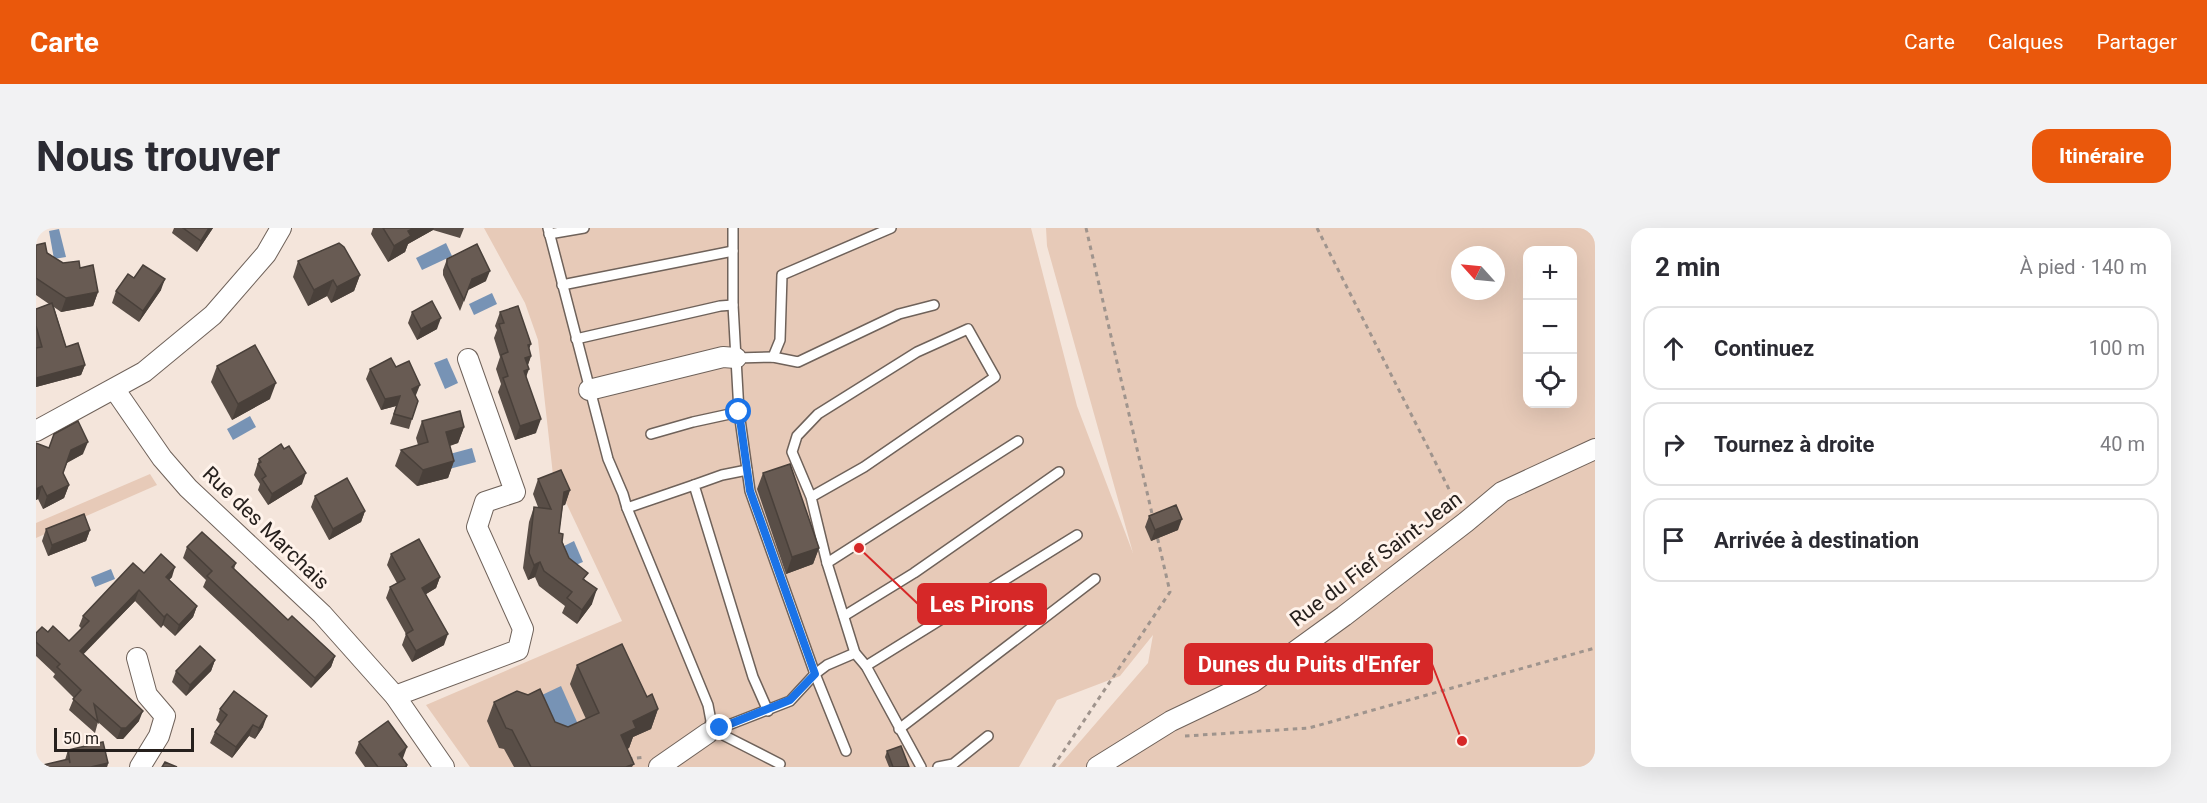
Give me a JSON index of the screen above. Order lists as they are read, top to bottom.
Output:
{
  "streets": {
    "street": ["Rue des Marchais", "Rue du Fief Saint-Jean"]
  },
  "places": ["Les Pirons", "Dunes du Puits d'Enfer"],
  "scale_bar": "50 m",
  "north": "top left",
  "page": {
    "header": "Carte",
    "nav": ["Carte", "Calques", "Partager"],
    "buttons": "Itinéraire",
    "title": "Nous trouver",
    "heading": ["2 min", "À pied · 140 m"],
    "map_buttons": ["+", "−"],
    "list": [
      ["Continuez", "100 m"],
      ["Tournez à droite", "40 m"],
      "Arrivée à destination"
    ],
    "scale": "50 m"
  }
}
